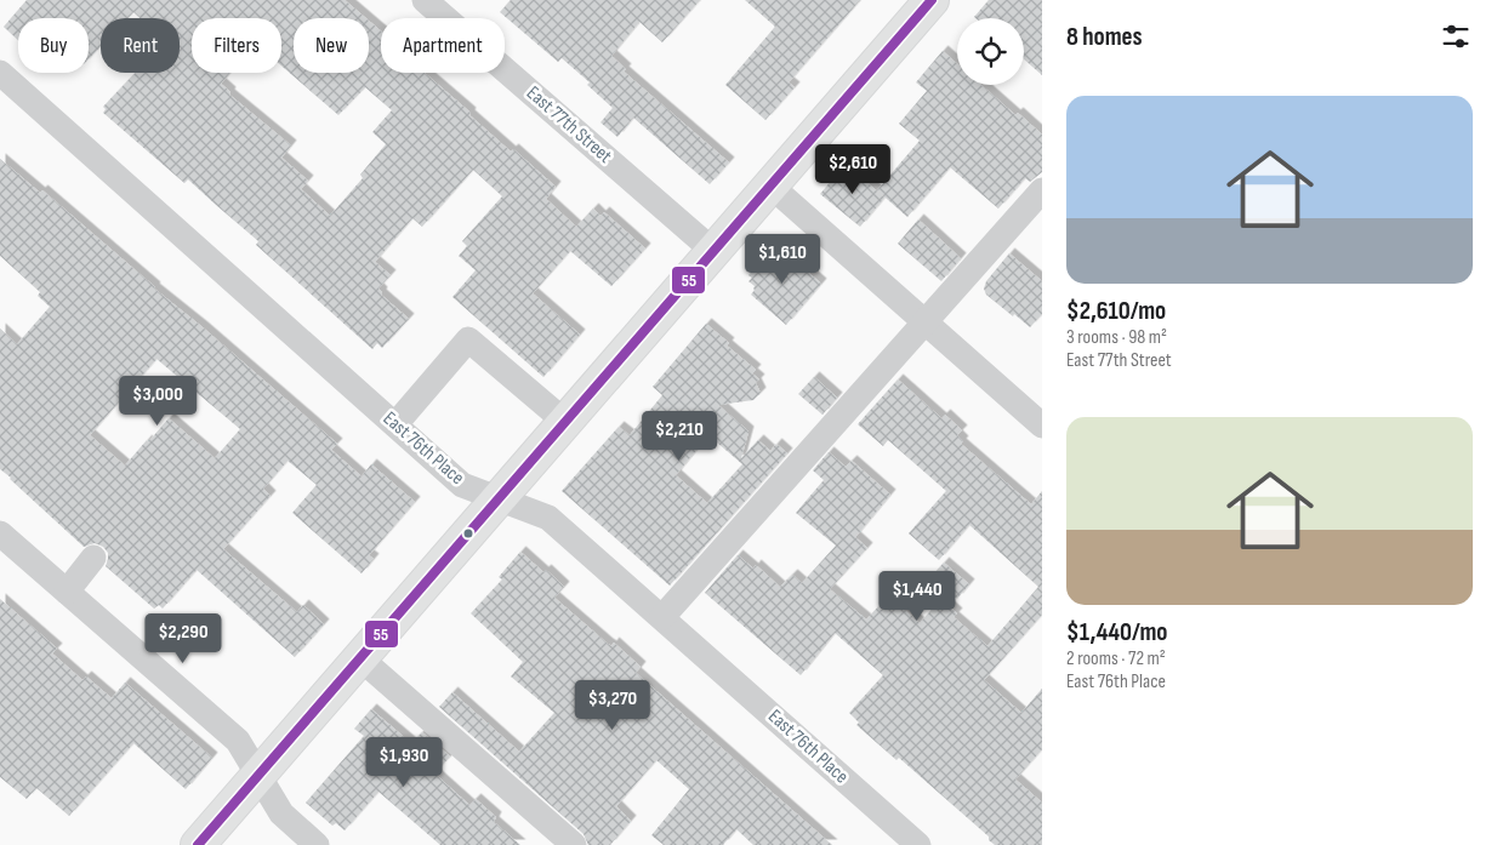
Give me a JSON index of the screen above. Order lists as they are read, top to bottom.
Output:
{
  "streets": {
    "street": ["East 77th Street", "East 76th Place"]
  },
  "lines": ["transit line 55"],
  "page": {
    "heading": "8 homes",
    "chip": [
      "Buy",
      "Rent",
      "Filters",
      "New",
      "Apartment"
    ],
    "list": [
      {
        "name": "$2,610/mo",
        "note": "3 rooms · 98 m² · East 77th Street"
      },
      {
        "name": "$1,440/mo",
        "note": "2 rooms · 72 m² · East 76th Place"
      }
    ],
    "price": [
      "$2,610",
      "$1,610",
      "$3,000",
      "$2,210",
      "$1,440",
      "$2,290",
      "$3,270",
      "$1,930"
    ]
  }
}
